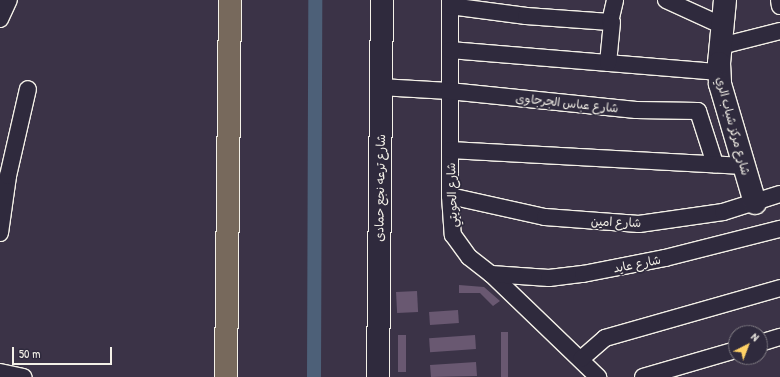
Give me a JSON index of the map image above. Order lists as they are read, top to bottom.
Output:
{
  "streets": {
    "street": [
      "شارع عباس الجرجاوى",
      "شارع مركز شباب الري",
      "شارع ترعه نجع حمادى",
      "شارع الحويتي",
      "شارع امين",
      "شارع عايد"
    ]
  },
  "crossings": [
    ["شارع عباس الجرجاوى", "شارع ترعه نجع حمادى"],
    ["شارع عباس الجرجاوى", "شارع الحويتي"],
    ["شارع مركز شباب الري", "شارع امين"],
    ["شارع الحويتي", "شارع امين"],
    ["شارع الحويتي", "شارع عايد"]
  ],
  "scale_bar": "50 m",
  "north": "top right"
}
